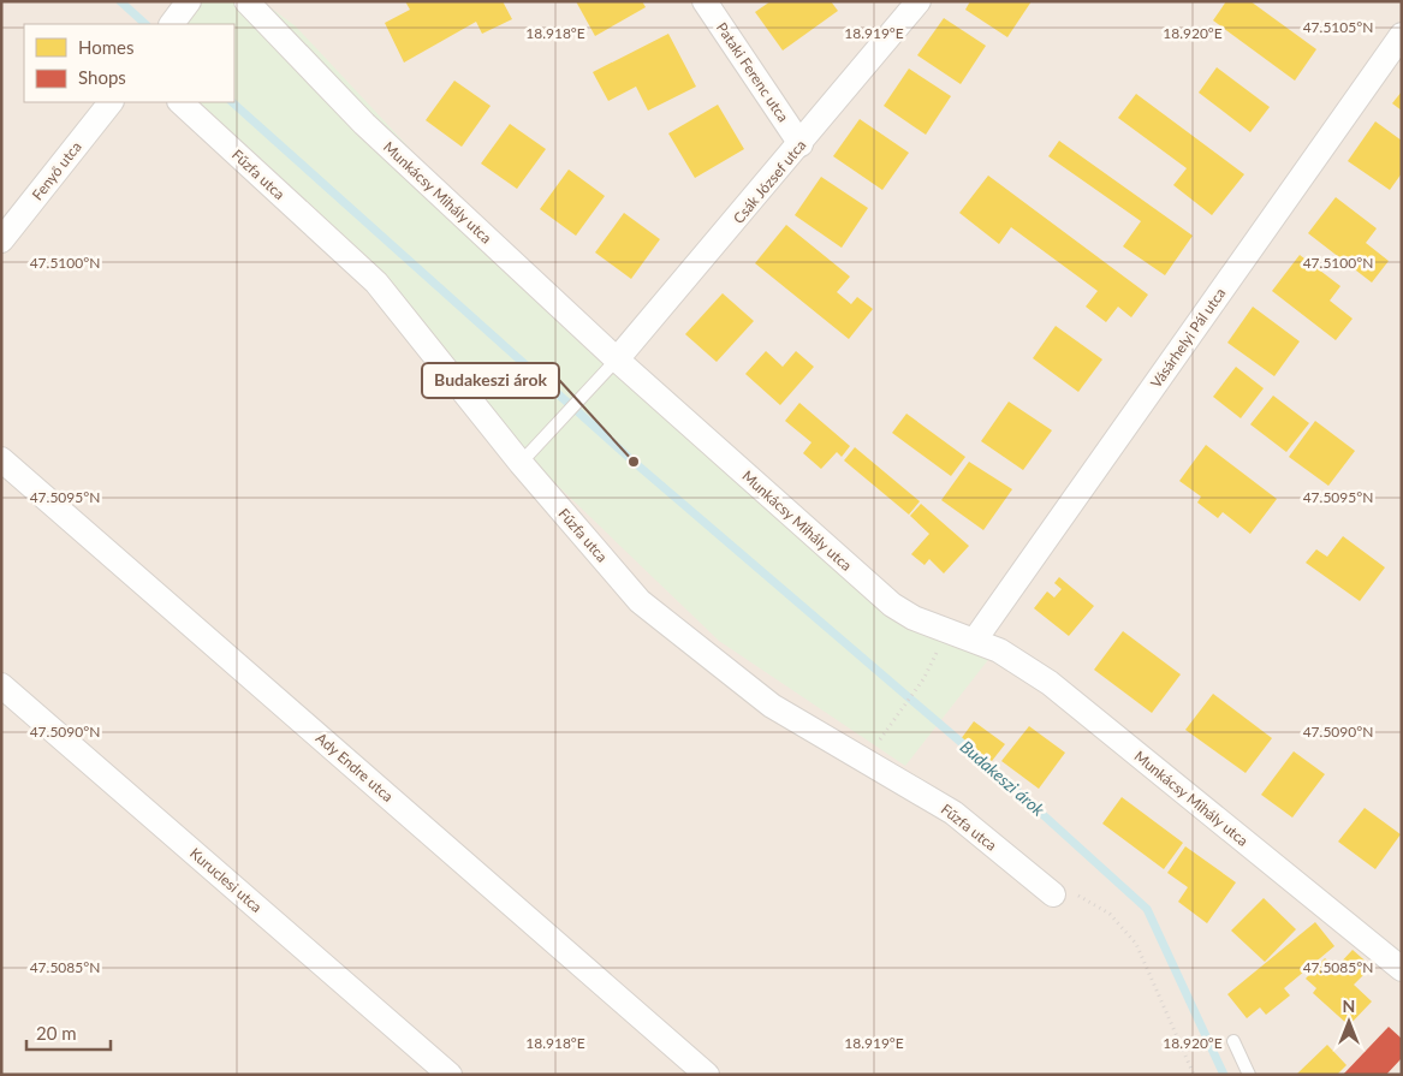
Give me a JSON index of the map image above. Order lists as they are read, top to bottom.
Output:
{
  "streets": {
    "street": [
      "Pataki Ferenc utca",
      "Fenyő utca",
      "Fűzfa utca",
      "Csák József utca",
      "Munkácsy Mihály utca",
      "Vásárhelyi Pál utca",
      "Ady Endre utca",
      "Kuruclesi utca"
    ]
  },
  "crossings": [
    ["Pataki Ferenc utca", "Csák József utca"],
    ["Csák József utca", "Munkácsy Mihály utca"],
    ["Munkácsy Mihály utca", "Vásárhelyi Pál utca"]
  ],
  "water": ["Budakeszi árok"],
  "places": ["Budakeszi árok"],
  "legend": ["Homes", "Shops"],
  "scale_bar": "20 m",
  "north": "top",
  "coordinates": [
    "47.5105°N",
    "18.918°E",
    "18.919°E",
    "18.920°E",
    "47.5100°N",
    "47.5095°N",
    "47.5090°N",
    "47.5085°N"
  ]
}
